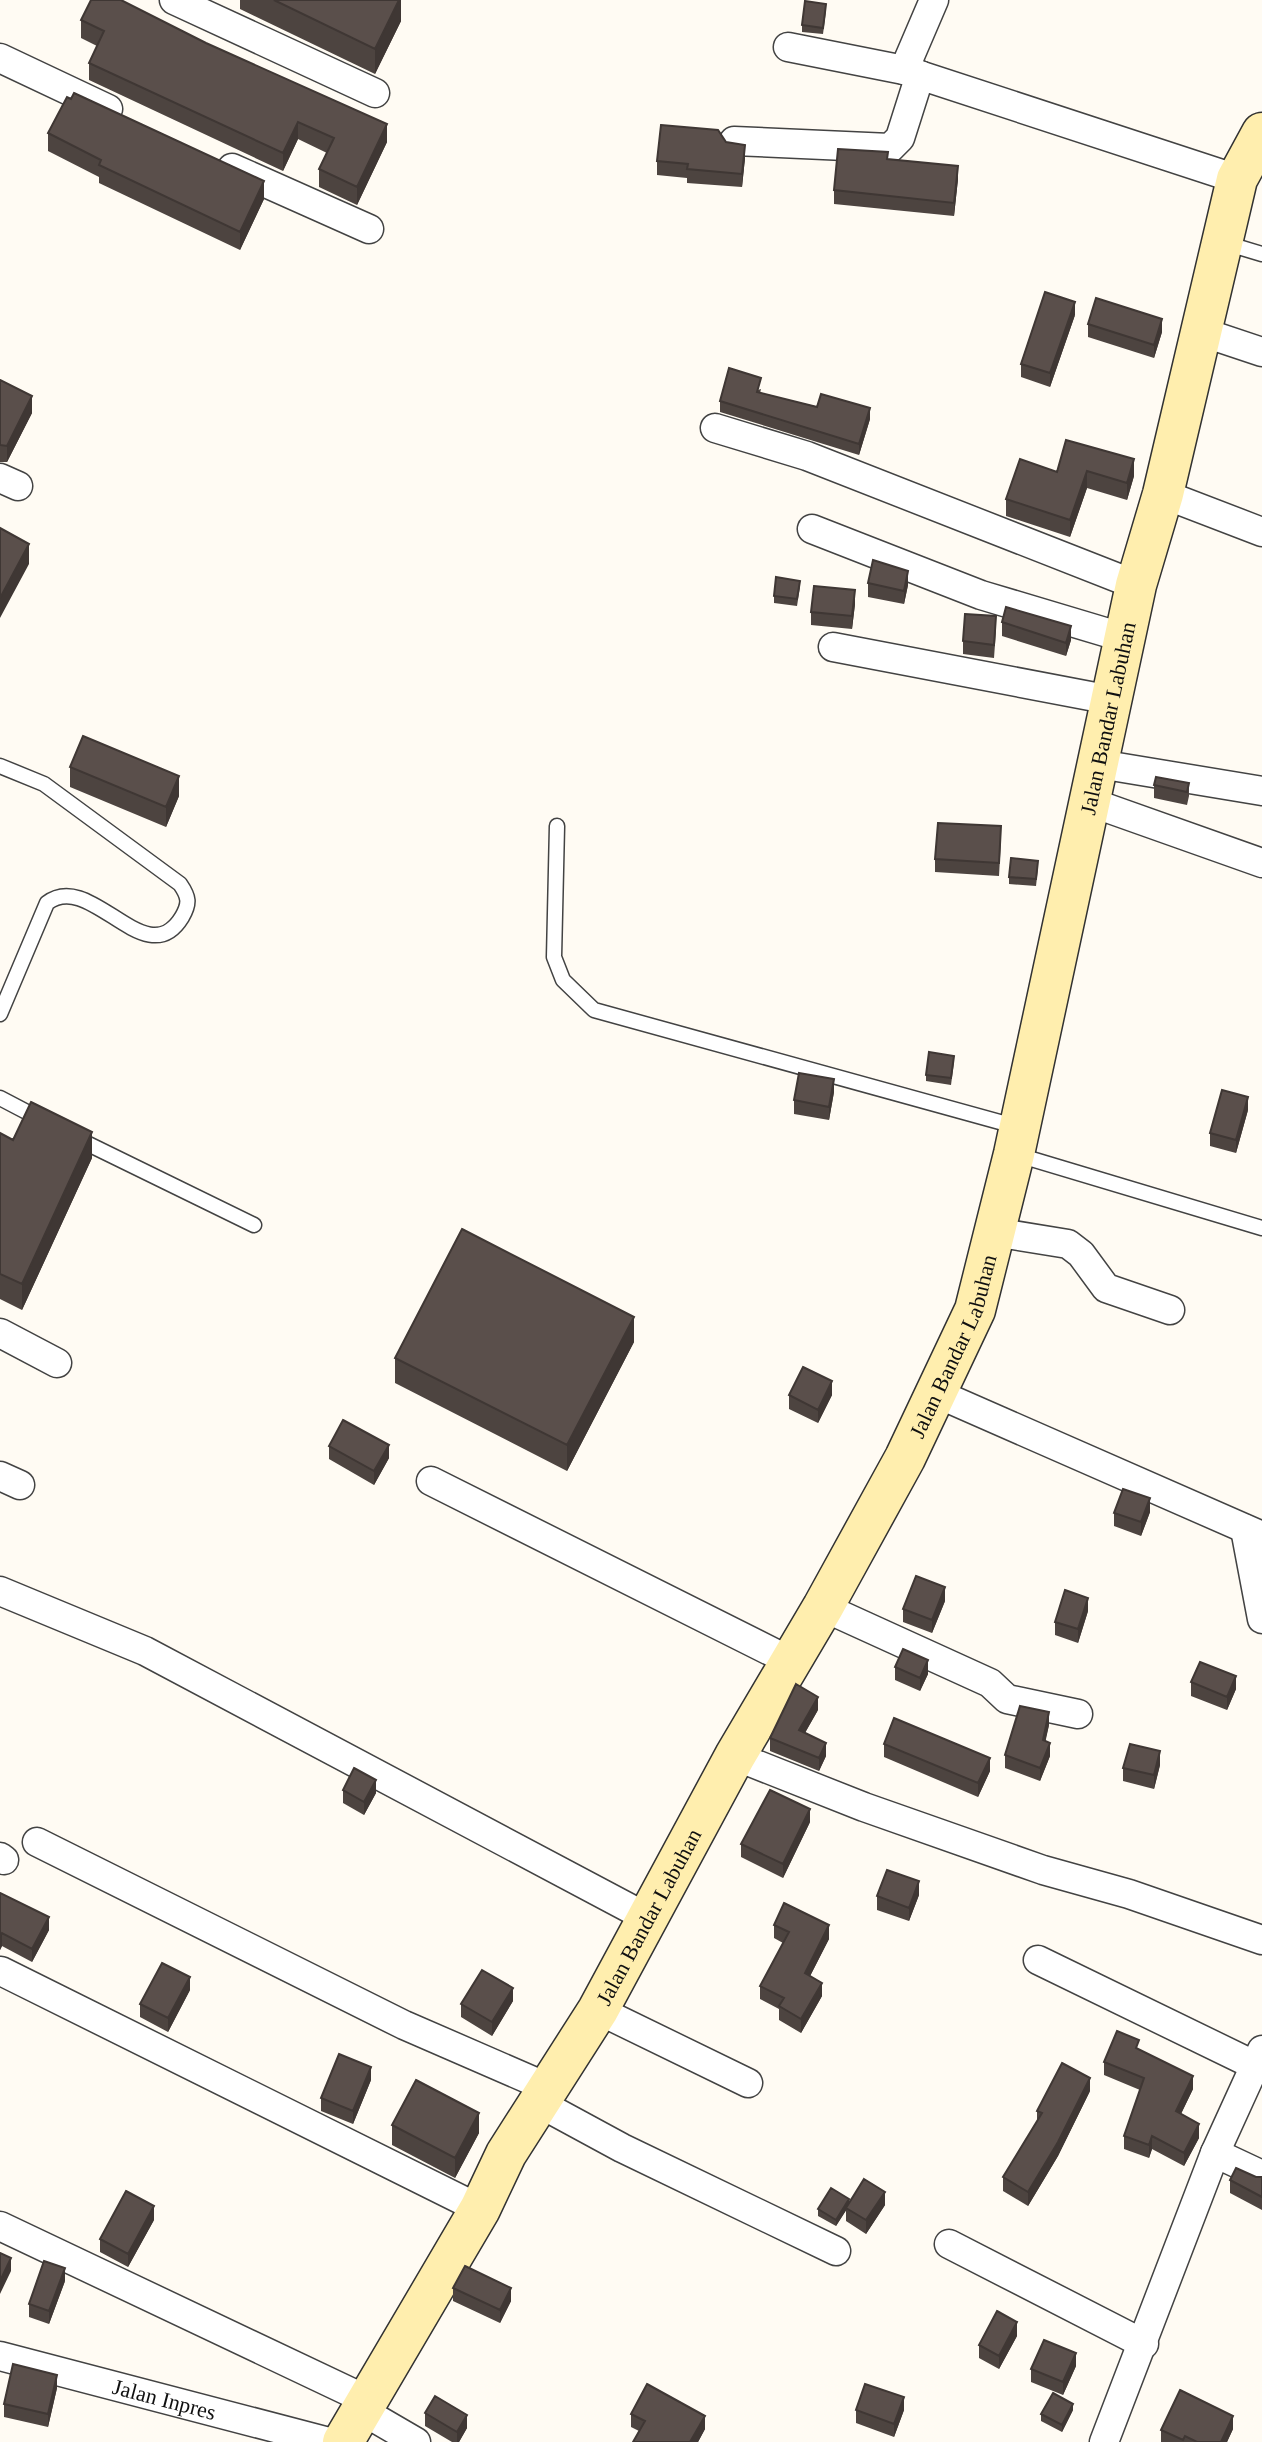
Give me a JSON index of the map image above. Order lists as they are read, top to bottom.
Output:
{
  "streets": {
    "main road": ["Jalan Bandar Labuhan"],
    "street": ["Jalan Inpres"]
  }
}
